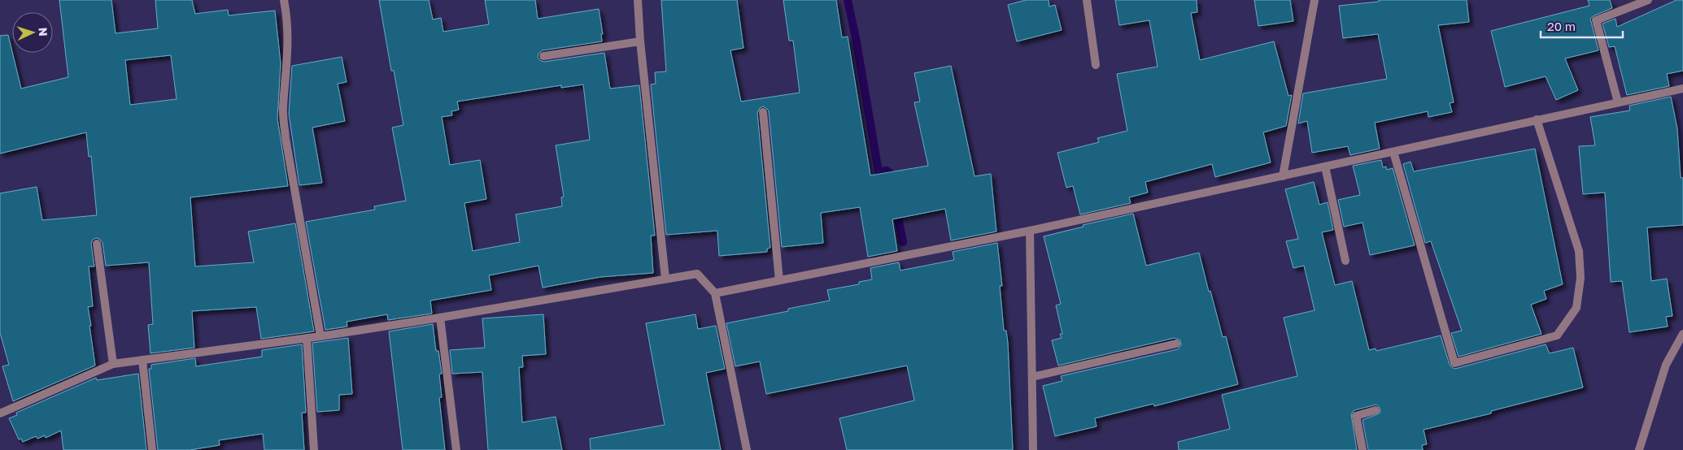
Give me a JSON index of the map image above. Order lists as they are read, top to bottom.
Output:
{
  "scale_bar": "20 m",
  "north": "right"
}
